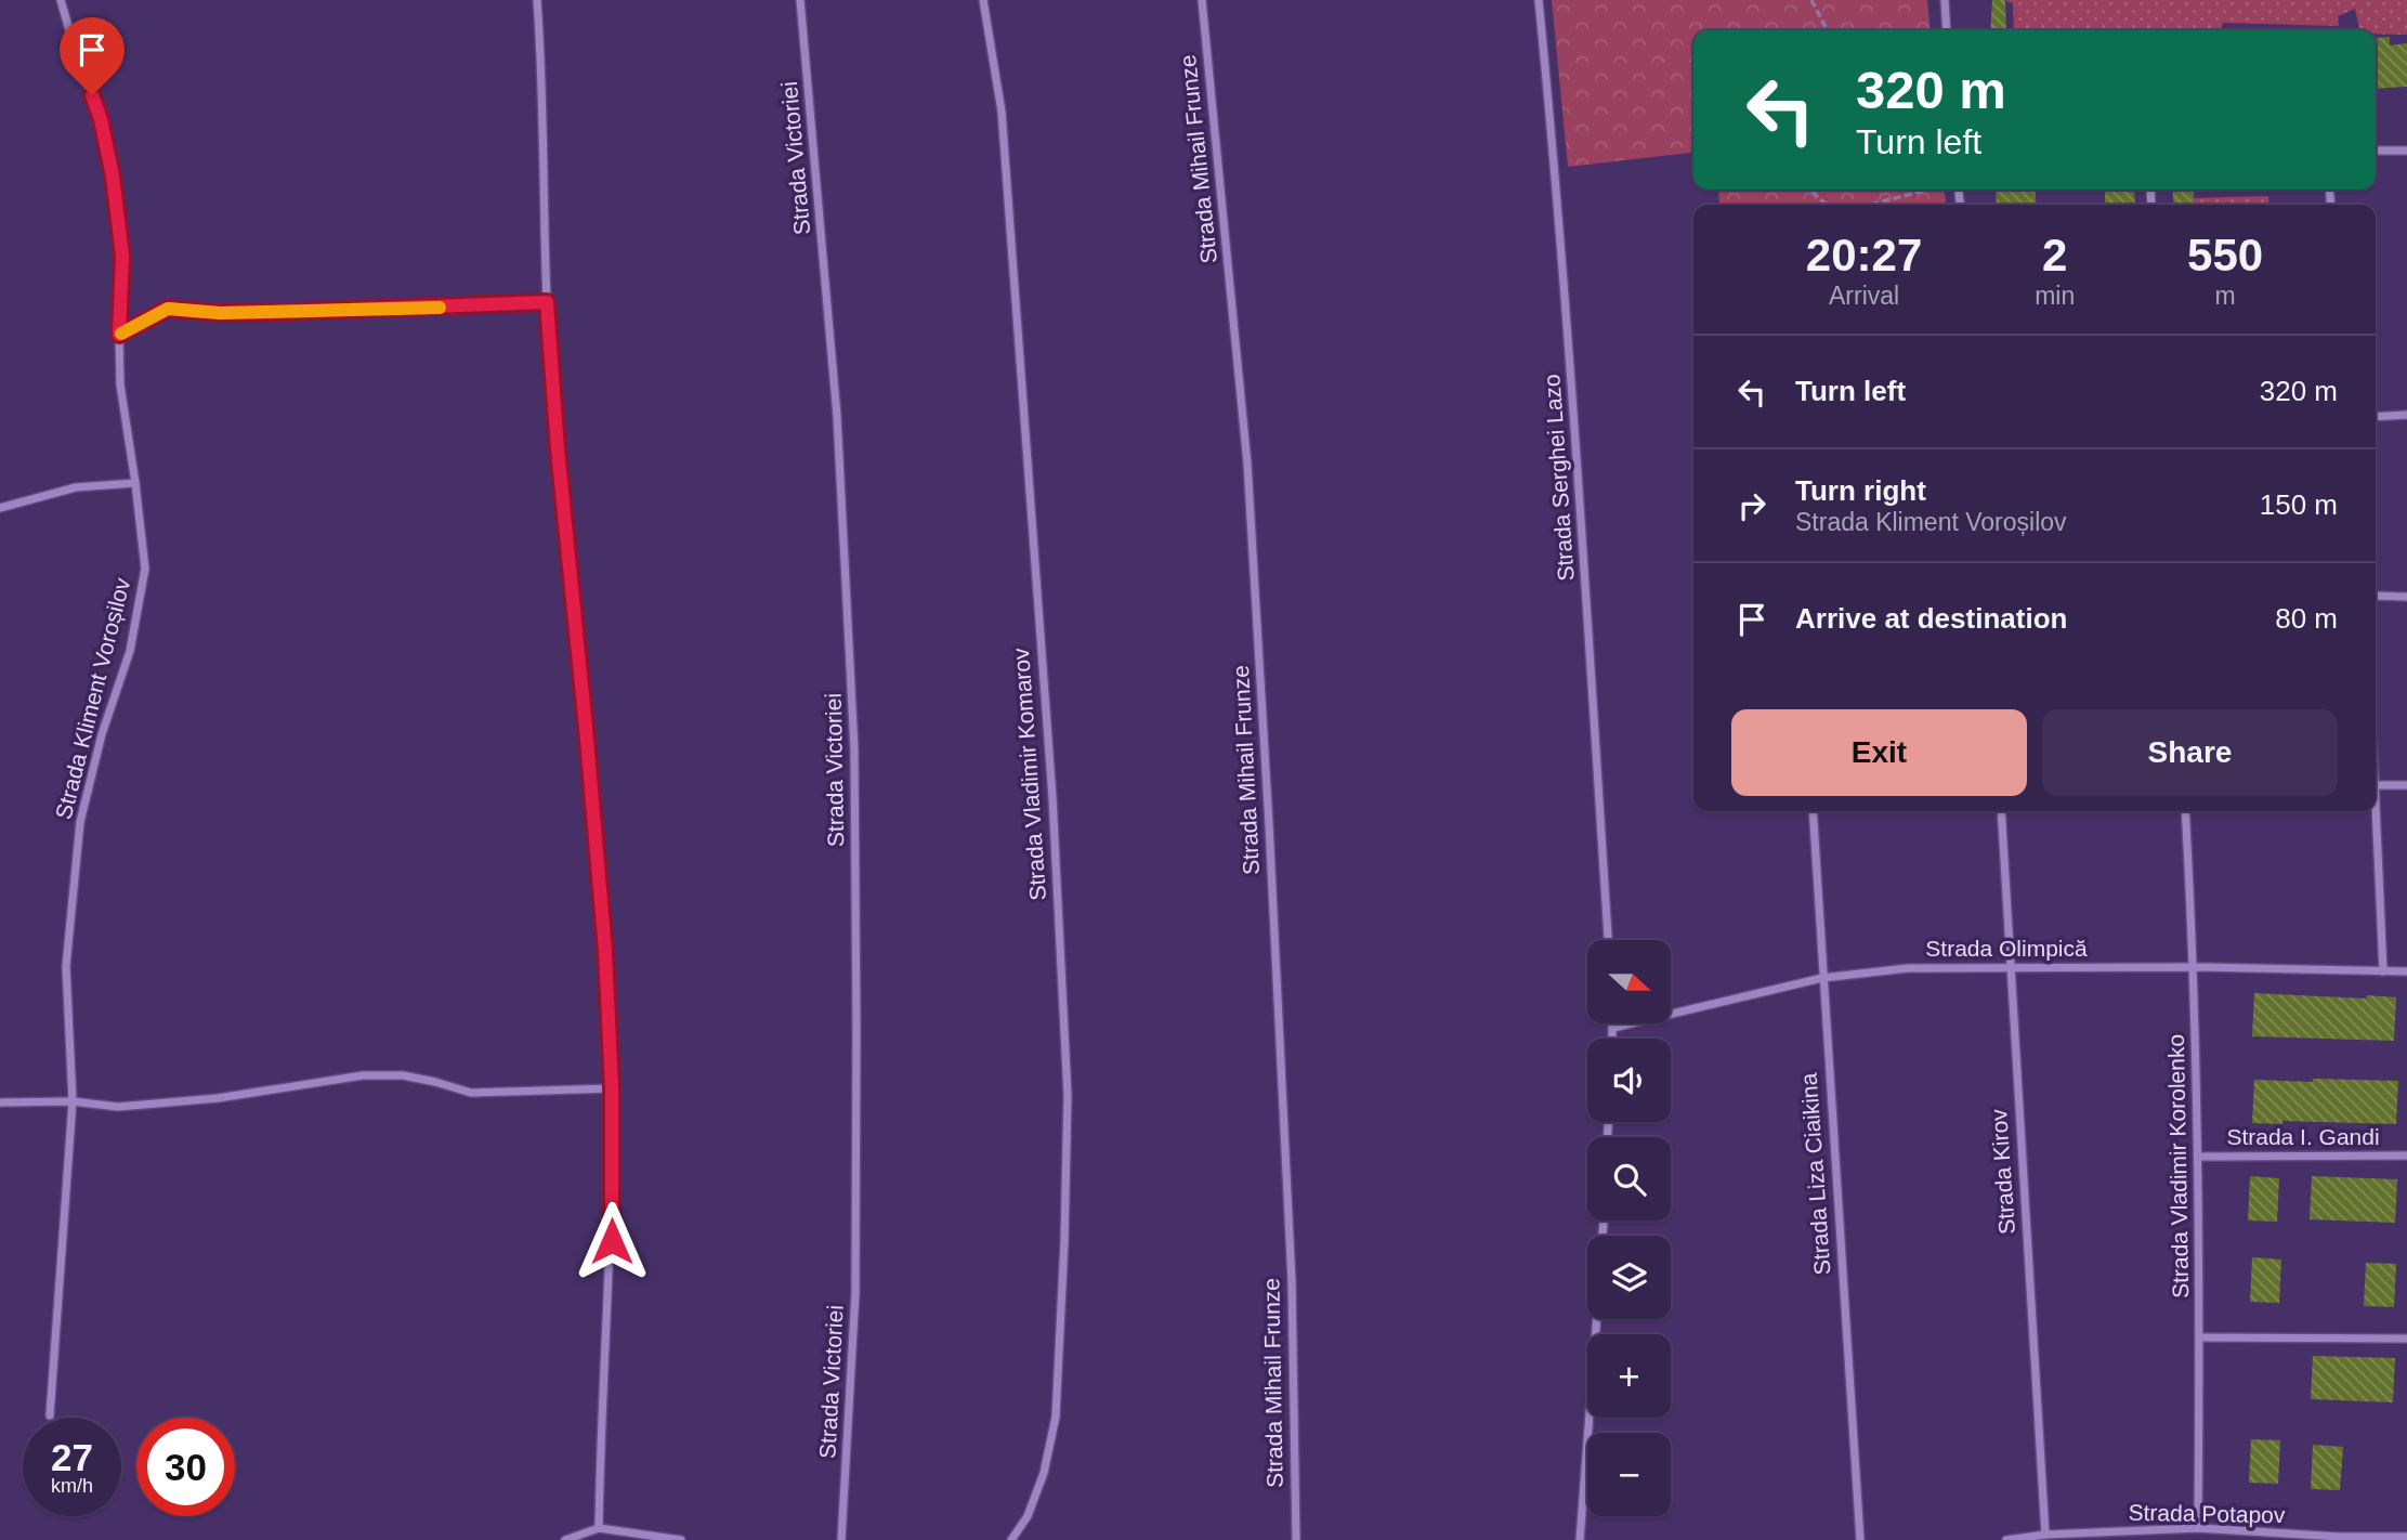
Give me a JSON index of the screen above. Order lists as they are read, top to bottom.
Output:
{
  "streets": {
    "street": [
      "Strada Victoriei",
      "Strada Mihail Frunze",
      "Strada Serghei Lazo",
      "Strada Kliment Voroșilov",
      "Strada Vladimir Komarov",
      "Strada Olimpică",
      "Strada I. Gandi",
      "Strada Vladimir Korolenko",
      "Strada Kirov",
      "Strada Liza Ciaikina",
      "Strada Potapov"
    ]
  },
  "crossings": [
    ["Strada Olimpică", "Strada Vladimir Korolenko"],
    ["Strada Olimpică", "Strada Kirov"],
    ["Strada Olimpică", "Strada Liza Ciaikina"],
    ["Strada I. Gandi", "Strada Vladimir Korolenko"],
    ["Strada Vladimir Korolenko", "Strada Potapov"],
    ["Strada Kirov", "Strada Potapov"]
  ],
  "north": "right",
  "page": {
    "turn": ["320 m", "Turn left"],
    "eta": [
      "20:27",
      "Arrival",
      "2",
      "min",
      "550",
      "m"
    ],
    "list": [
      {
        "name": "Turn left",
        "value": "320 m"
      },
      {
        "name": "Turn right",
        "note": "Strada Kliment Voroșilov",
        "value": "150 m"
      },
      {
        "name": "Arrive at destination",
        "value": "80 m"
      }
    ],
    "buttons": ["Exit", "Share"],
    "map_buttons": ["+", "−"],
    "speed": "27 km/h",
    "limit": "30"
  }
}
